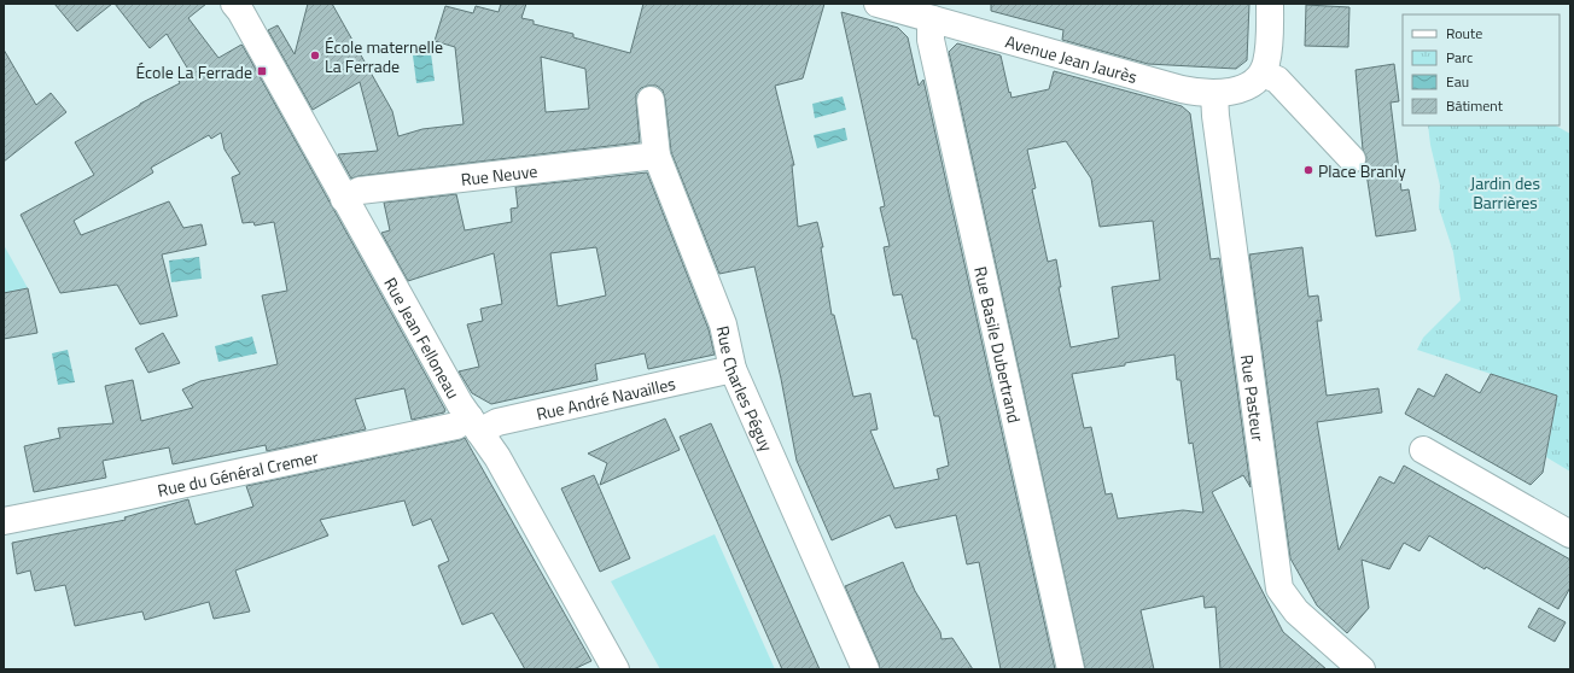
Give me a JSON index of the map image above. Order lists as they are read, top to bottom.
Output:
{
  "streets": {
    "street": [
      "Avenue Jean Jaurès",
      "Rue Neuve",
      "Rue Jean Felloneau",
      "Rue Basile Dubertrand",
      "Rue Charles Péguy",
      "Rue André Navailles",
      "Rue Pasteur",
      "Rue du Général Cremer"
    ]
  },
  "crossings": [
    ["Avenue Jean Jaurès", "Rue Basile Dubertrand"],
    ["Avenue Jean Jaurès", "Rue Pasteur"],
    ["Rue Neuve", "Rue Jean Felloneau"],
    ["Rue Neuve", "Rue Charles Péguy"],
    ["Rue Jean Felloneau", "Rue André Navailles"],
    ["Rue Jean Felloneau", "Rue du Général Cremer"],
    ["Rue Charles Péguy", "Rue André Navailles"],
    ["Rue André Navailles", "Rue du Général Cremer"]
  ],
  "parks": ["Jardin des Barrières"],
  "places": {
    "other": ["École maternelle La Ferrade", "Place Branly"],
    "transit": ["École La Ferrade"]
  },
  "legend": [
    "Route",
    "Parc",
    "Eau",
    "Bâtiment"
  ]
}
